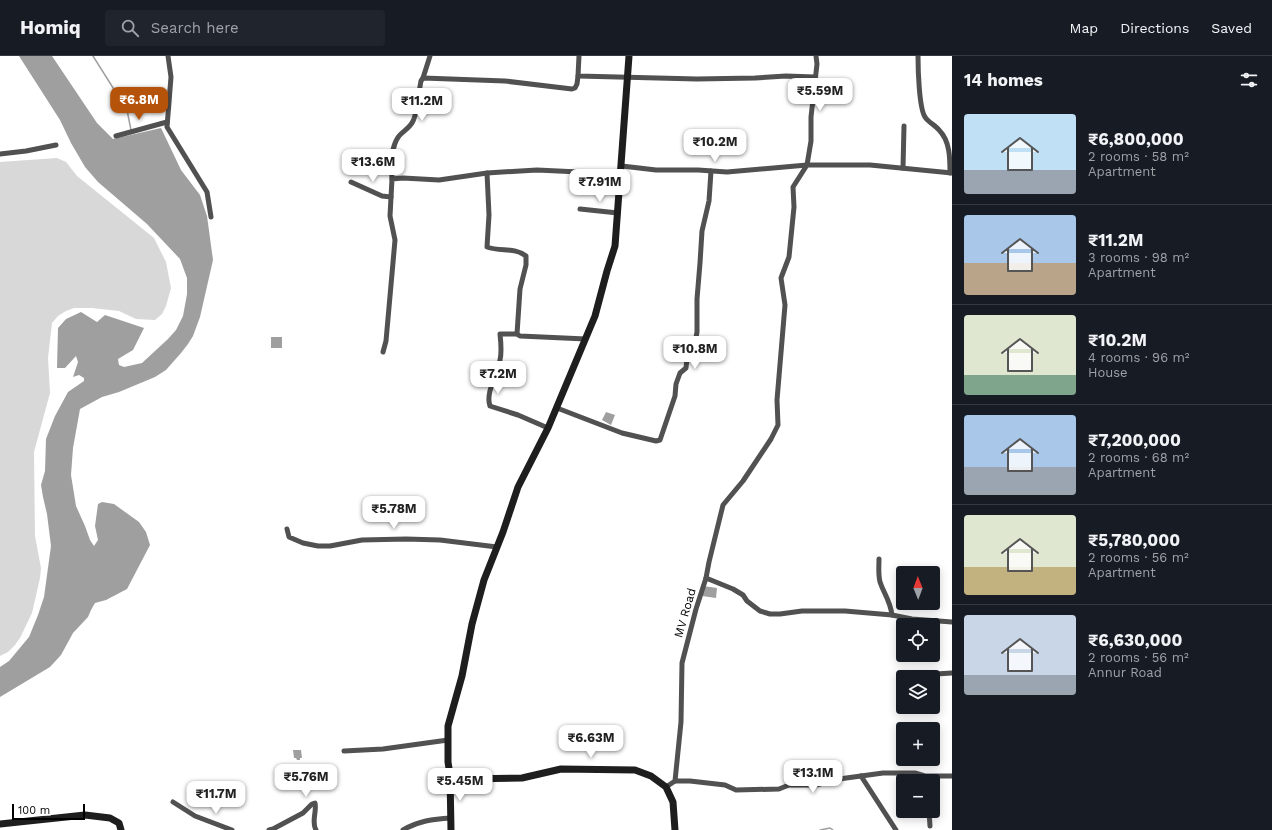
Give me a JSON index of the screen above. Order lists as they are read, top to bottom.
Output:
{
  "streets": {
    "street": ["MV Road"]
  },
  "scale_bar": "100 m",
  "north": "top",
  "page": {
    "header": "Homiq",
    "search": "Search here",
    "nav": ["Map", "Directions", "Saved"],
    "heading": "14 homes",
    "price": [
      "₹5.59M",
      "₹6.8M",
      "₹11.2M",
      "₹10.2M",
      "₹13.6M",
      "₹7.91M",
      "₹10.8M",
      "₹7.2M",
      "₹5.78M",
      "₹6.63M",
      "₹13.1M",
      "₹5.76M",
      "₹5.45M",
      "₹11.7M"
    ],
    "list": [
      {
        "name": "₹6,800,000",
        "note": "2 rooms · 58 m² · Apartment"
      },
      {
        "name": "₹11.2M",
        "note": "3 rooms · 98 m² · Apartment"
      },
      {
        "name": "₹10.2M",
        "note": "4 rooms · 96 m² · House"
      },
      {
        "name": "₹7,200,000",
        "note": "2 rooms · 68 m² · Apartment"
      },
      {
        "name": "₹5,780,000",
        "note": "2 rooms · 56 m² · Apartment"
      },
      {
        "name": "₹6,630,000",
        "note": "2 rooms · 56 m² · Annur Road"
      }
    ],
    "map_buttons": ["+", "−"],
    "scale": "100 m"
  }
}
